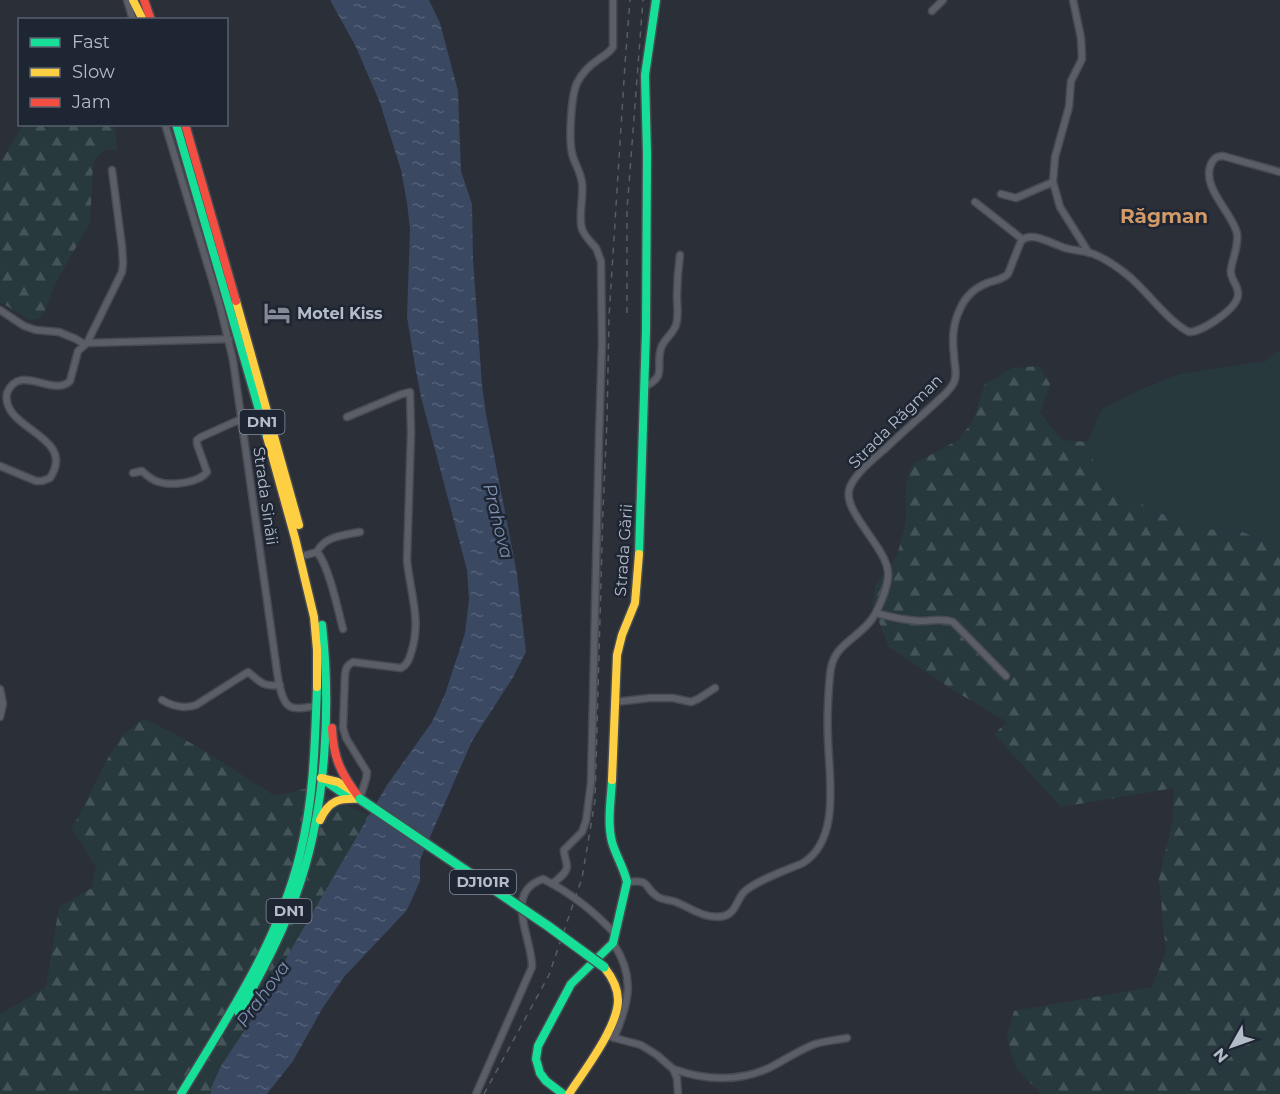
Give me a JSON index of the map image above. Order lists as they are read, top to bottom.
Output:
{
  "streets": {
    "main road": ["DN1", "Strada Gării", "DJ101R"],
    "street": ["Strada Răgman", "Strada Sinăii"]
  },
  "crossings": [
    ["DN1", "Strada Sinăii"],
    ["DN1", "DJ101R"]
  ],
  "districts": ["Răgman"],
  "water": ["Prahova"],
  "places": {
    "hotel": ["Motel Kiss"]
  },
  "legend": ["Fast", "Slow", "Jam"],
  "north": "bottom left"
}
